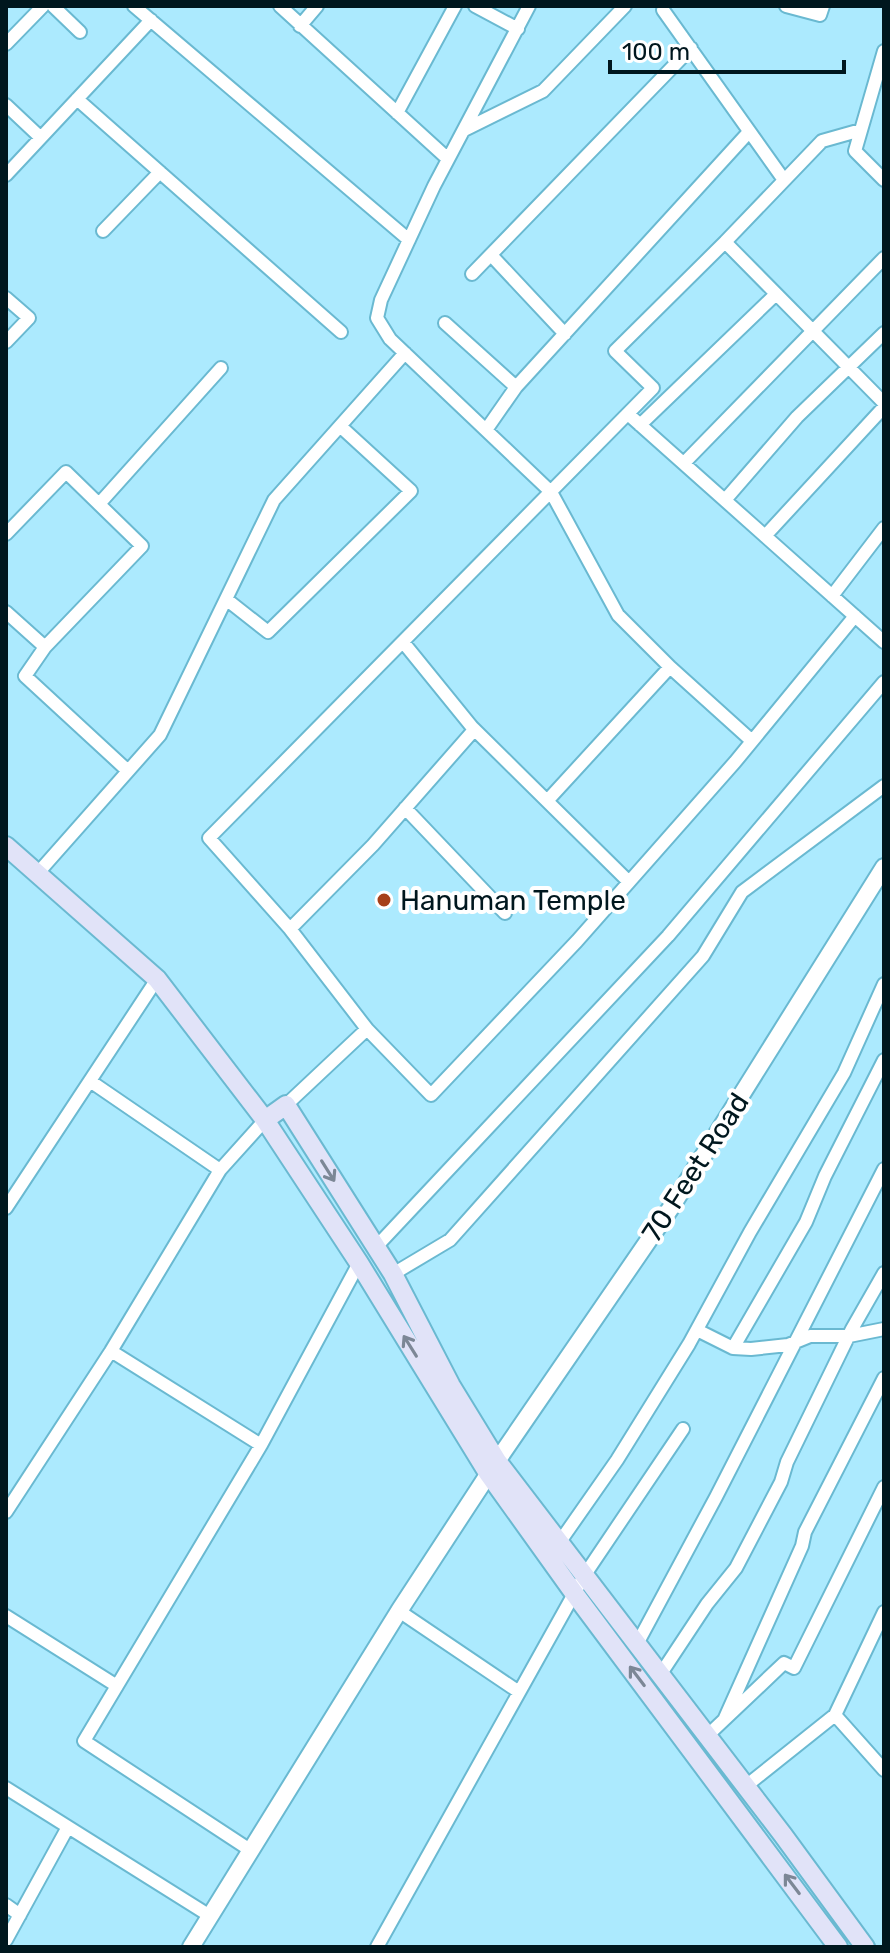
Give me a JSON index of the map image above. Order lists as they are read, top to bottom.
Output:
{
  "streets": {
    "street": ["70 Feet Road"]
  },
  "places": ["Hanuman Temple"],
  "scale_bar": "100 m"
}
